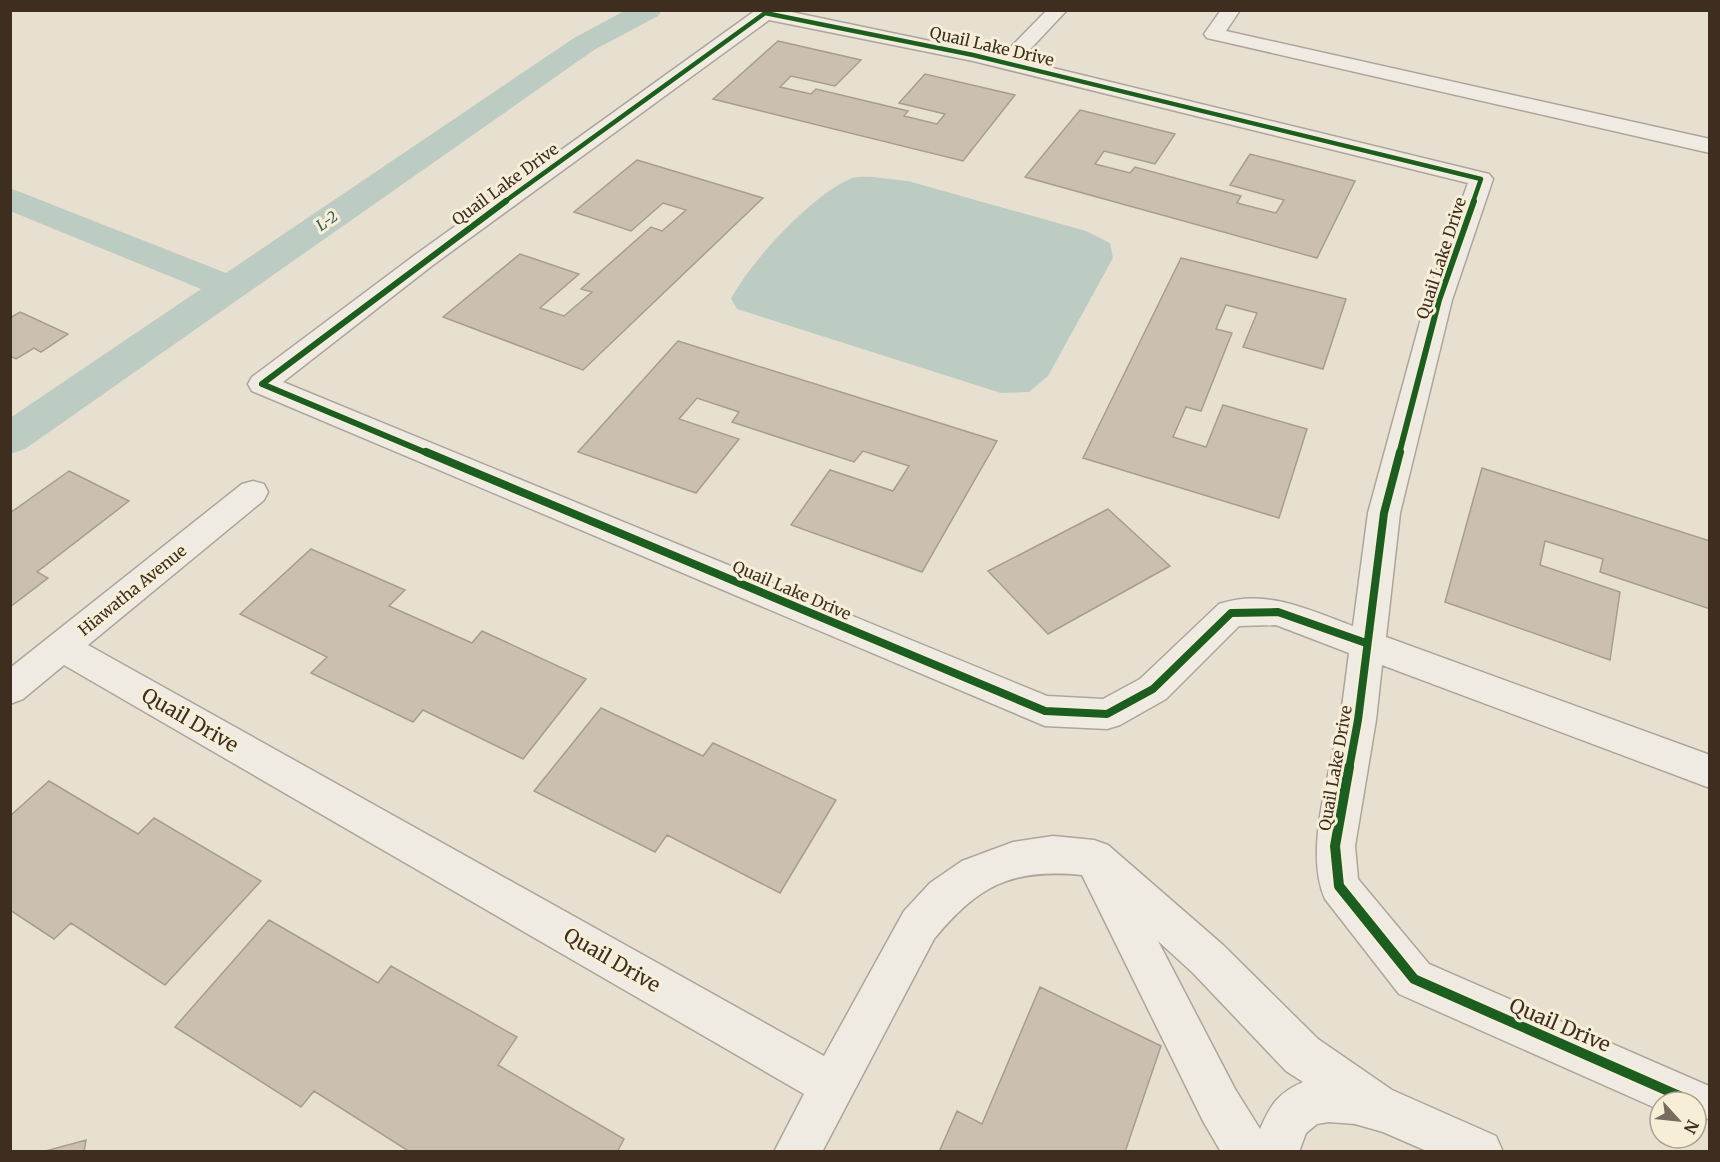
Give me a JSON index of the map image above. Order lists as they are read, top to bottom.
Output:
{
  "streets": {
    "street": ["Quail Lake Drive", "Hiawatha Avenue", "Quail Drive"]
  },
  "crossings": [
    ["Quail Lake Drive", "Quail Drive"],
    ["Hiawatha Avenue", "Quail Drive"]
  ],
  "water": ["L-2"],
  "north": "bottom right"
}
